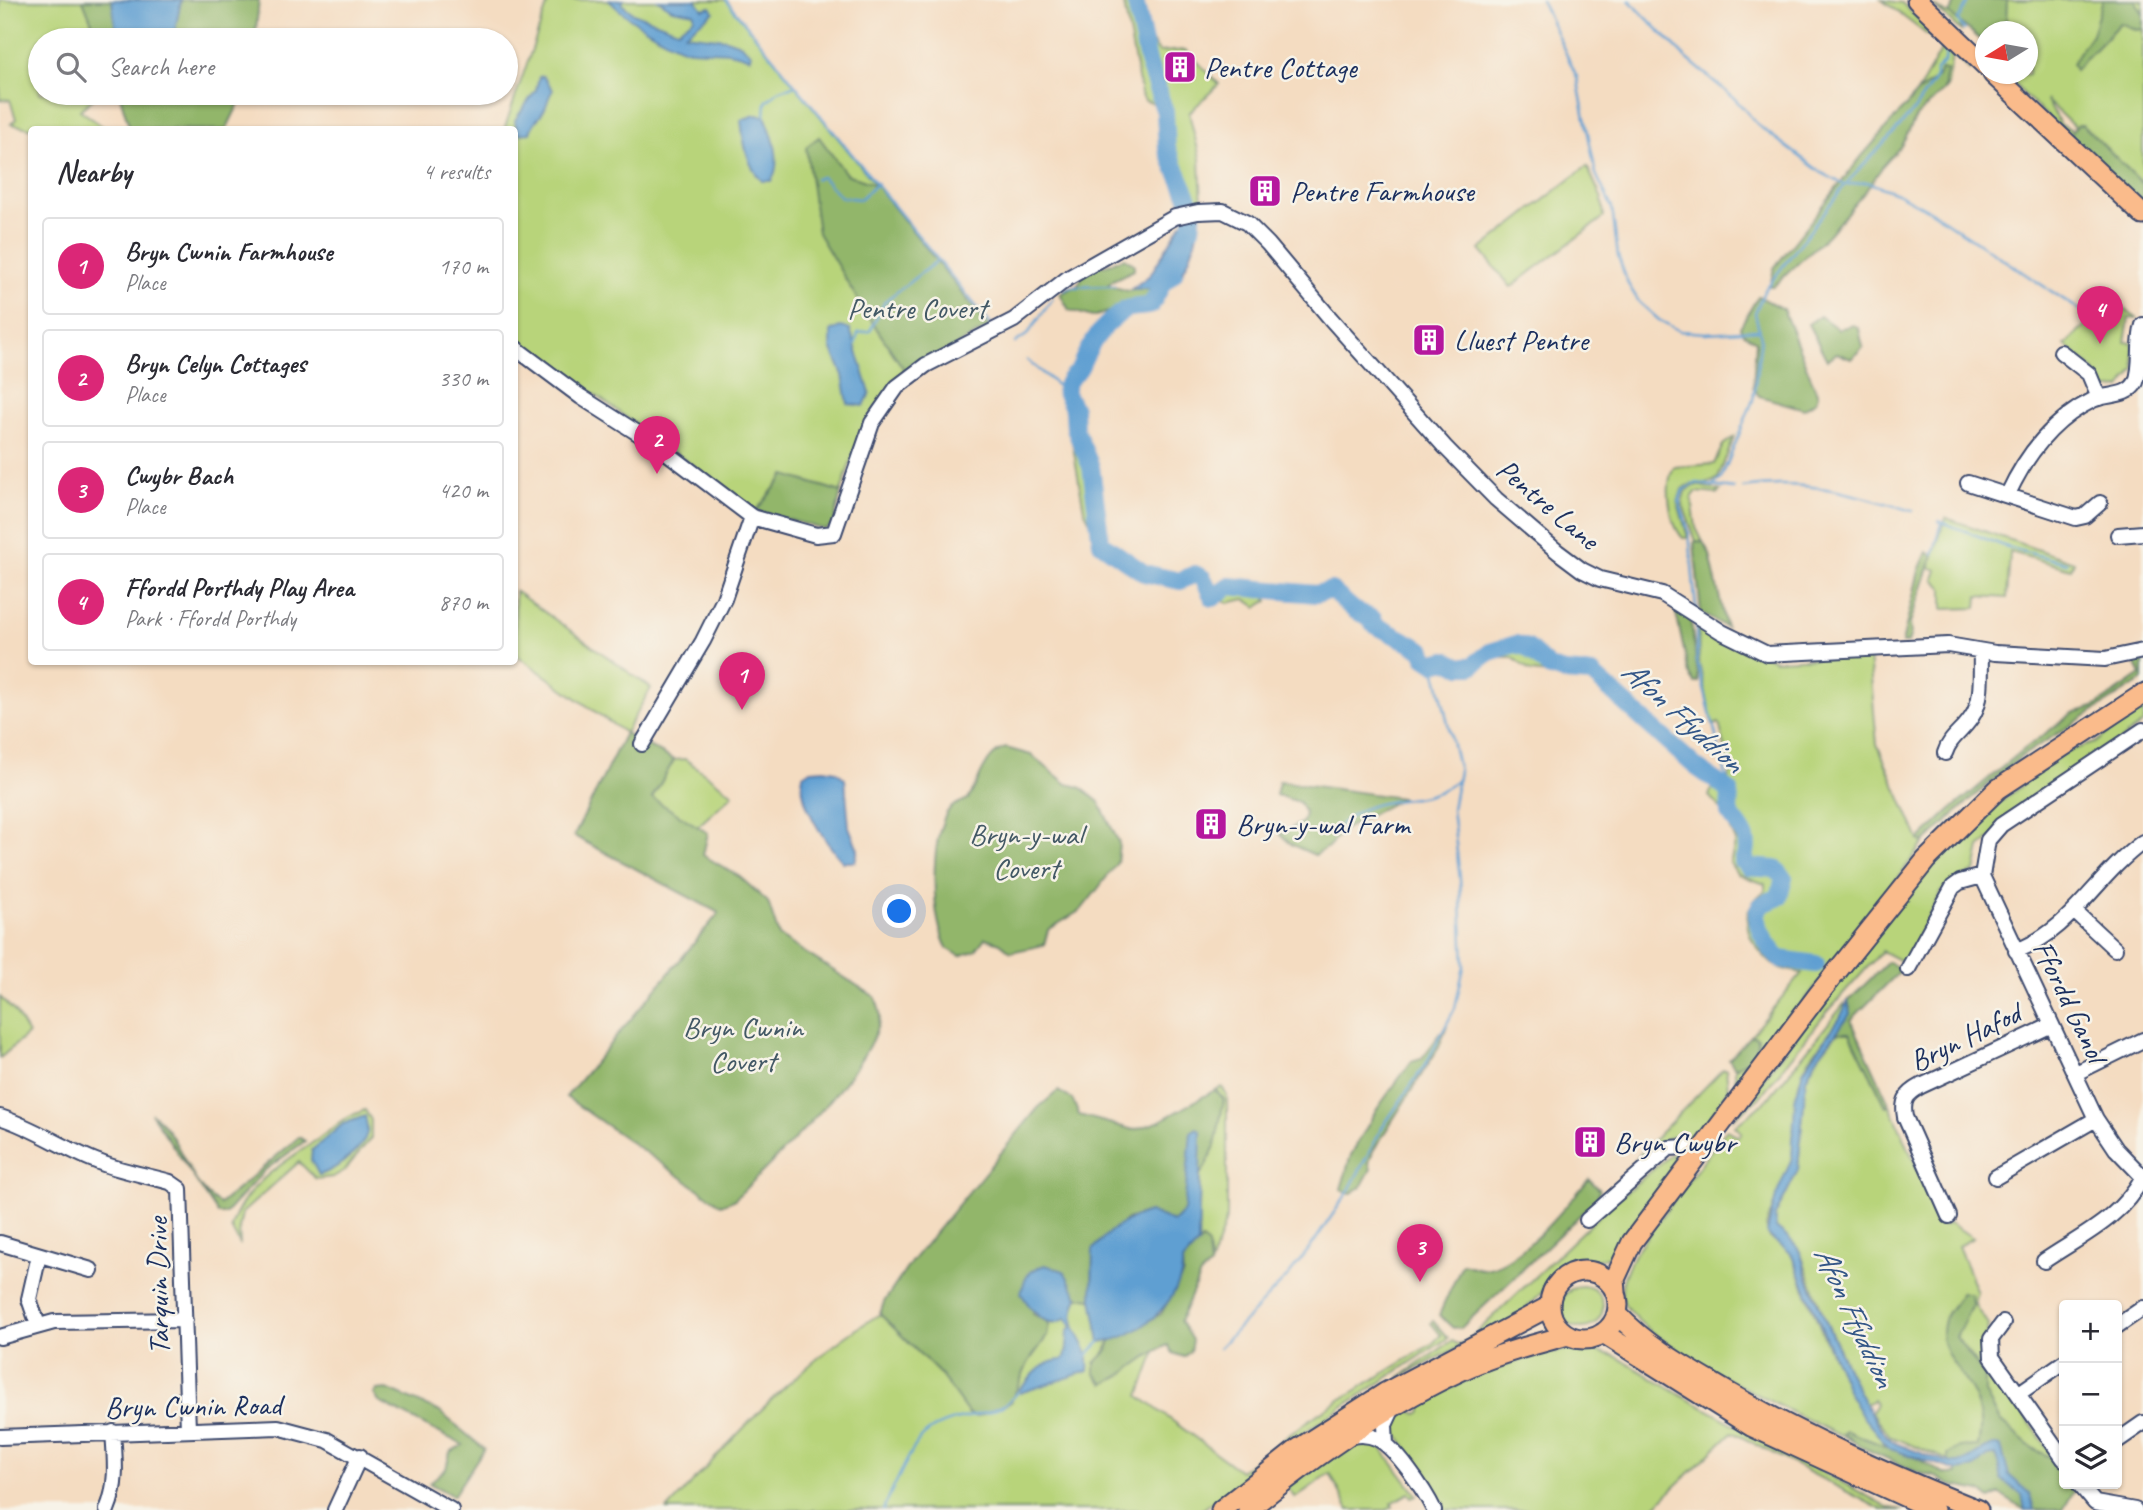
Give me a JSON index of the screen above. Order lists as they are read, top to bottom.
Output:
{
  "streets": {
    "street": [
      "Pentre Lane",
      "Ffordd Ganol",
      "Bryn Hafod",
      "Tarquin Drive",
      "Bryn Cwnin Road"
    ]
  },
  "crossings": [
    ["Ffordd Ganol", "Bryn Hafod"],
    ["Tarquin Drive", "Bryn Cwnin Road"]
  ],
  "water": ["Afon Ffyddion"],
  "parks": ["Pentre Covert", "Bryn-y-wal Covert", "Bryn Cwnin Covert"],
  "places": {
    "building": [
      "Pentre Cottage",
      "Pentre Farmhouse",
      "Lluest Pentre",
      "Bryn-y-wal Farm",
      "Bryn Cwybr"
    ]
  },
  "north": "left",
  "page": {
    "search": "Search here",
    "heading": ["Nearby", "4 results"],
    "list": [
      {
        "mark": "1",
        "name": "Bryn Cwnin Farmhouse",
        "note": "Place",
        "value": "170 m"
      },
      {
        "mark": "2",
        "name": "Bryn Celyn Cottages",
        "note": "Place",
        "value": "330 m"
      },
      {
        "mark": "3",
        "name": "Cwybr Bach",
        "note": "Place",
        "value": "420 m"
      },
      {
        "mark": "4",
        "name": "Ffordd Porthdy Play Area",
        "note": "Park · Ffordd Porthdy",
        "value": "870 m"
      }
    ],
    "pins": [
      "4",
      "2",
      "1",
      "3"
    ],
    "map_buttons": ["+", "−"]
  }
}
